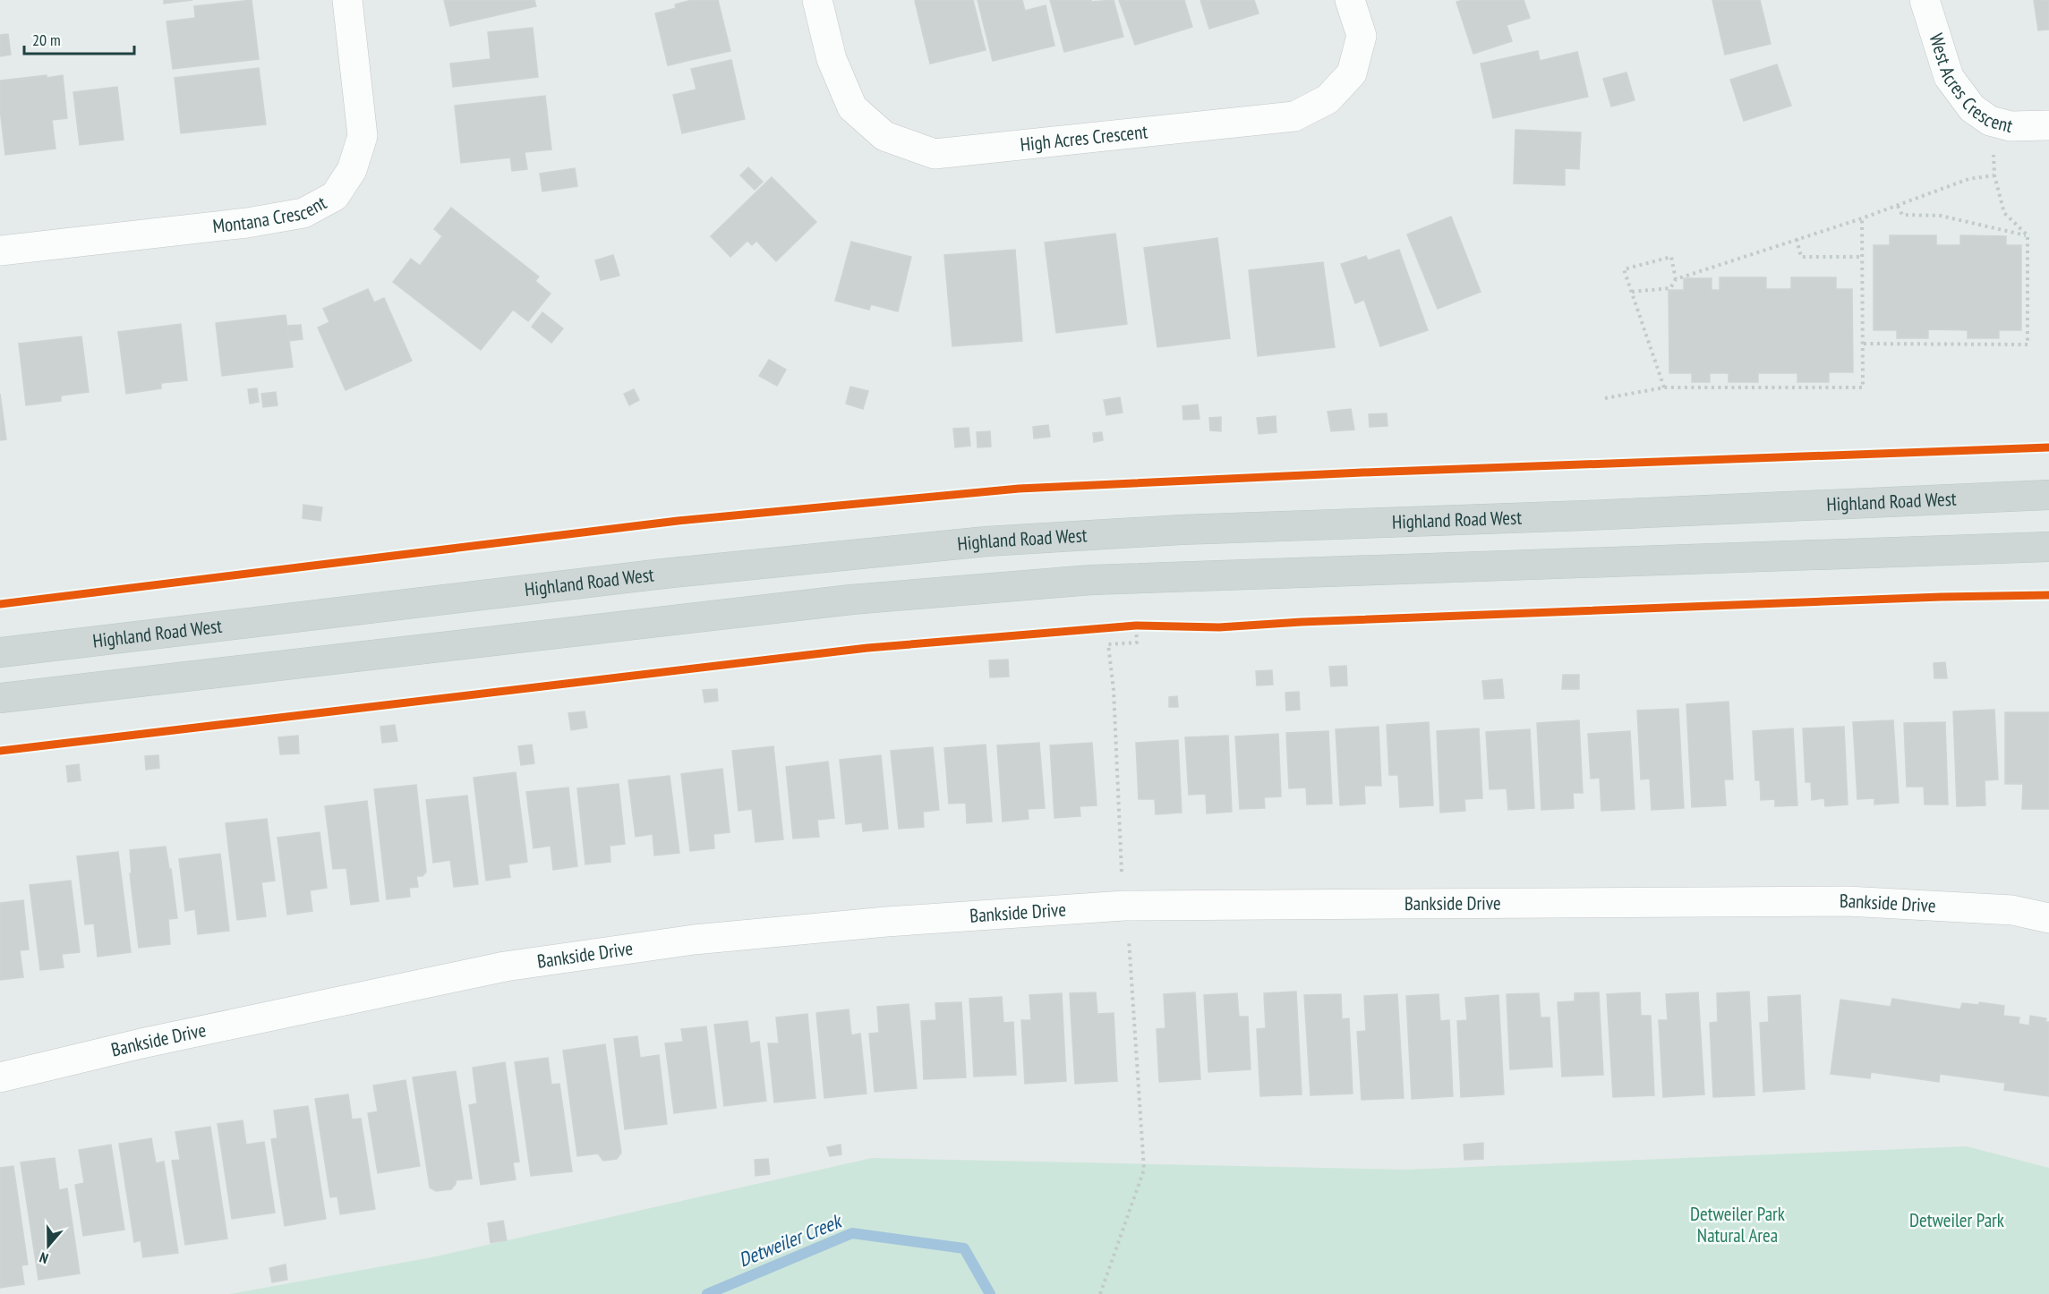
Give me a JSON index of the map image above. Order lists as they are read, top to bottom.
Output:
{
  "streets": {
    "main road": ["Highland Road West"],
    "street": [
      "West Acres Crescent",
      "High Acres Crescent",
      "Montana Crescent",
      "Bankside Drive"
    ]
  },
  "water": ["Detweiler Creek"],
  "parks": ["Detweiler Park Natural Area", "Detweiler Park"],
  "scale_bar": "20 m",
  "north": "bottom"
}
